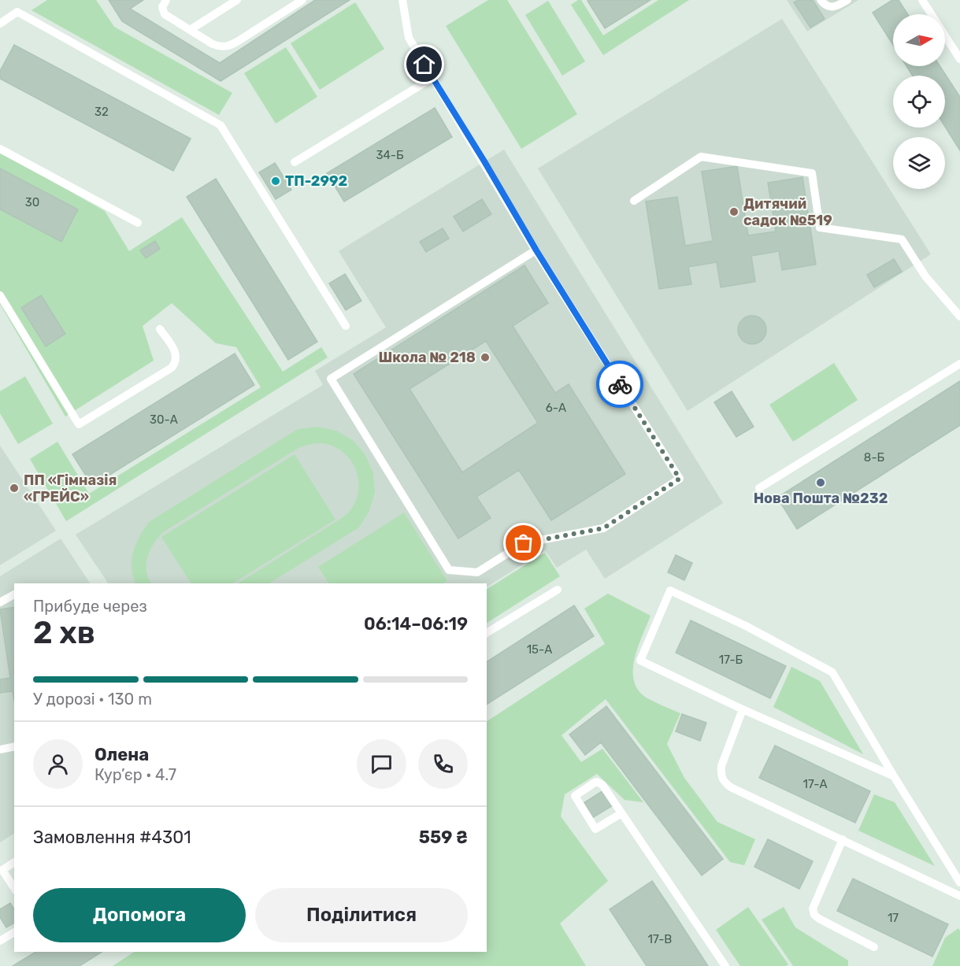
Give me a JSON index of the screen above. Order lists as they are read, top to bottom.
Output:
{
  "places": [
    "ТП-2992",
    "Дитячий садок №519",
    "Школа № 218",
    "Нова Пошта №232",
    "ПП «Гімназія «ГРЕЙС»"
  ],
  "house_numbers": [
    "32",
    "34-Б",
    "30",
    "6-А",
    "30-А",
    "8-Б",
    "15-А",
    "17-Б",
    "17-А",
    "17",
    "17-В"
  ],
  "north": "right",
  "page": {
    "heading": ["2 хв", "Прибуде через", "06:14–06:19"],
    "panel": [
      "Олена",
      "Кур’єр · 4.7",
      "Замовлення #4301",
      "559 ₴"
    ],
    "bar": "У дорозі · 130 m",
    "buttons": ["Допомога", "Поділитися"]
  }
}
